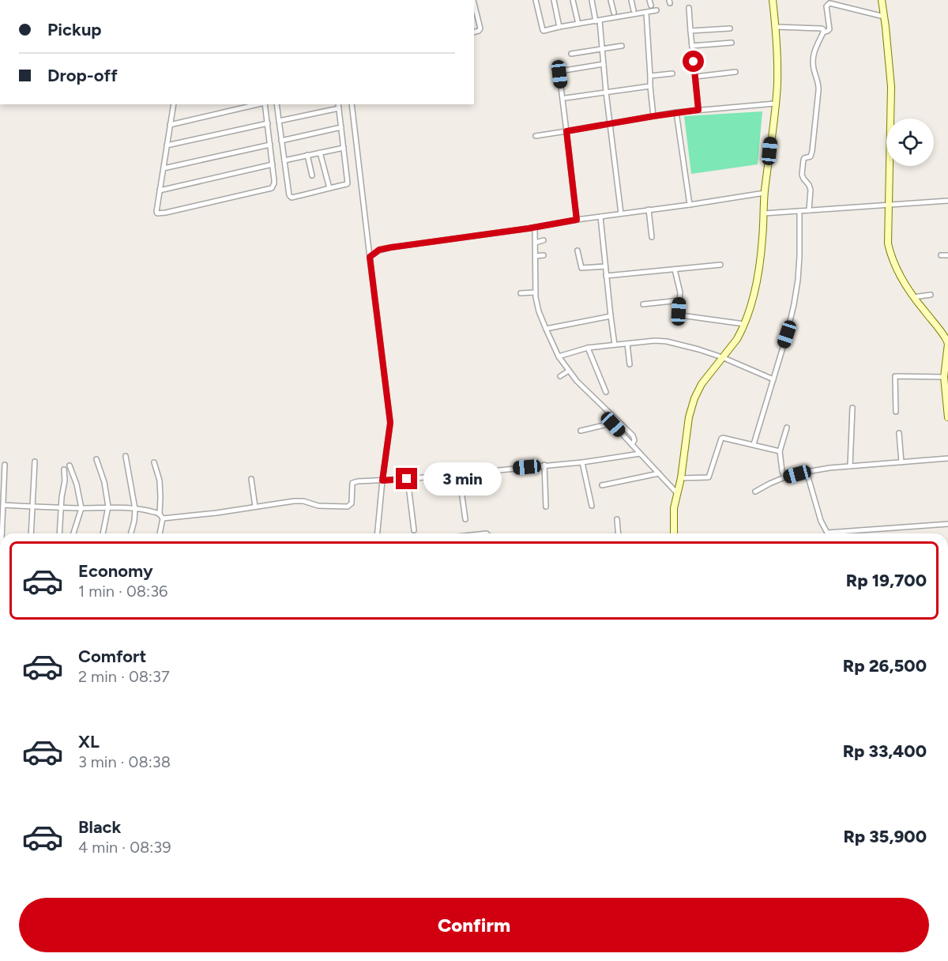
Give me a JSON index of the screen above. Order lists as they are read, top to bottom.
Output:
{
  "page": {
    "banner": ["Pickup", "Drop-off"],
    "bubble": "3 min",
    "list": [
      {
        "name": "Economy",
        "note": "1 min · 08:36",
        "value": "Rp 19,700"
      },
      {
        "name": "Comfort",
        "note": "2 min · 08:37",
        "value": "Rp 26,500"
      },
      {
        "name": "XL",
        "note": "3 min · 08:38",
        "value": "Rp 33,400"
      },
      {
        "name": "Black",
        "note": "4 min · 08:39",
        "value": "Rp 35,900"
      }
    ],
    "buttons": "Confirm"
  }
}
